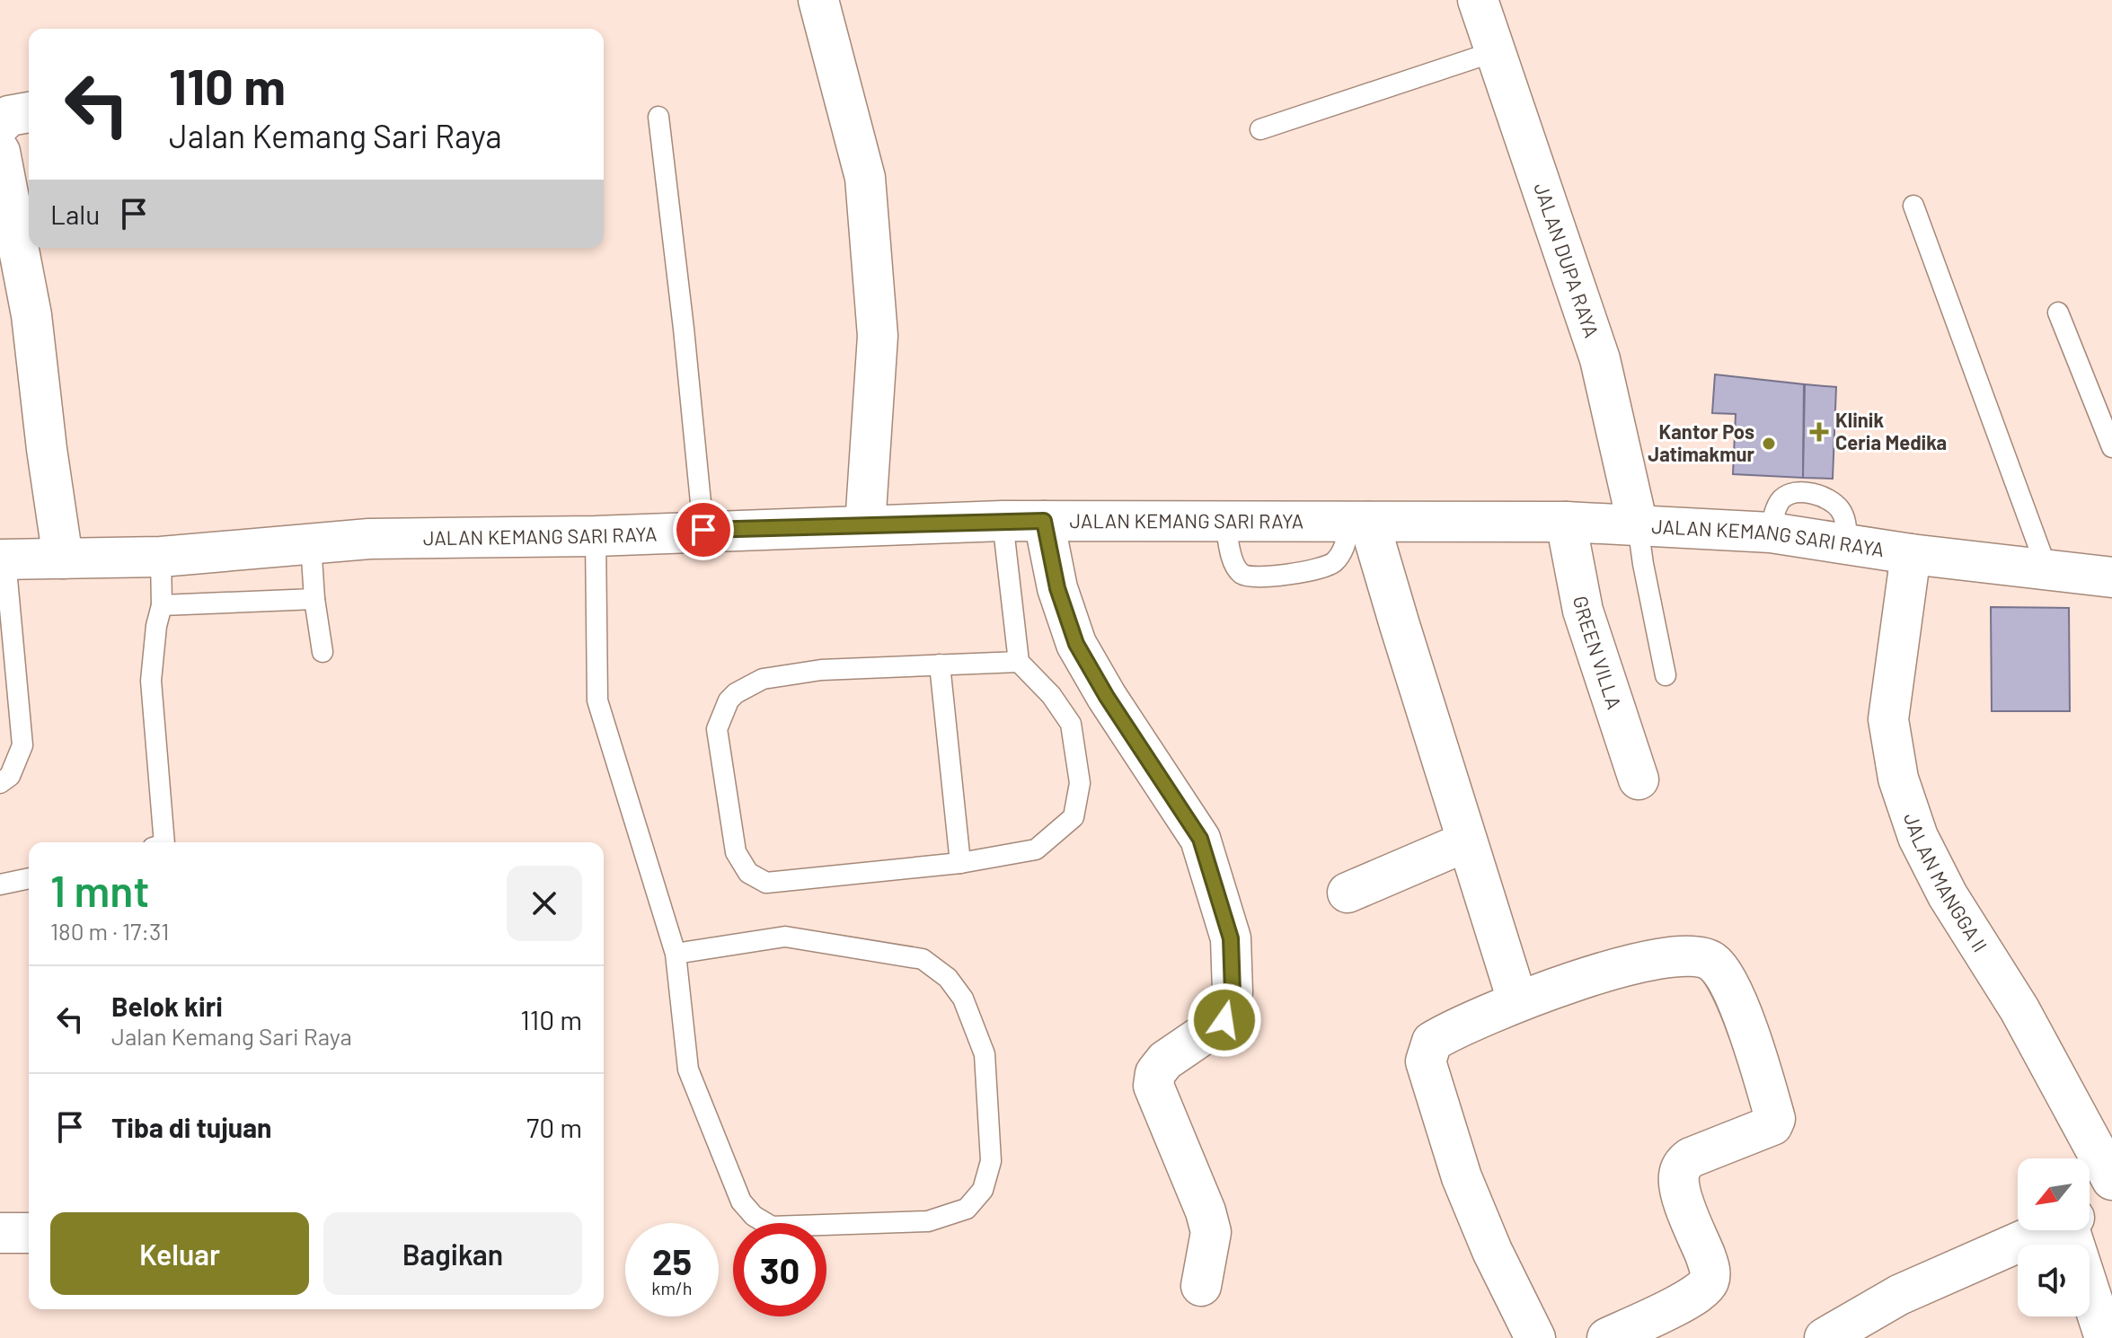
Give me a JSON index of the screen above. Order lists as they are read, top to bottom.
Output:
{
  "streets": {
    "street": [
      "JALAN DUPA RAYA",
      "JALAN KEMANG SARI RAYA",
      "GREEN VILLA",
      "JALAN MANGGA II"
    ]
  },
  "crossings": [
    ["JALAN DUPA RAYA", "JALAN KEMANG SARI RAYA"],
    ["JALAN KEMANG SARI RAYA", "GREEN VILLA"],
    ["JALAN KEMANG SARI RAYA", "JALAN MANGGA II"]
  ],
  "places": {
    "health": ["Klinik Ceria Medika"],
    "other": ["Kantor Pos Jatimakmur"]
  },
  "north": "bottom left",
  "page": {
    "turn": ["110 m", "Jalan Kemang Sari Raya"],
    "then": "Lalu",
    "heading": ["1 mnt", "180 m · 17:31"],
    "list": [
      {
        "name": "Belok kiri",
        "note": "Jalan Kemang Sari Raya",
        "value": "110 m"
      },
      {
        "name": "Tiba di tujuan",
        "value": "70 m"
      }
    ],
    "buttons": ["Keluar", "Bagikan"],
    "speed": "25 km/h",
    "limit": "30"
  }
}
